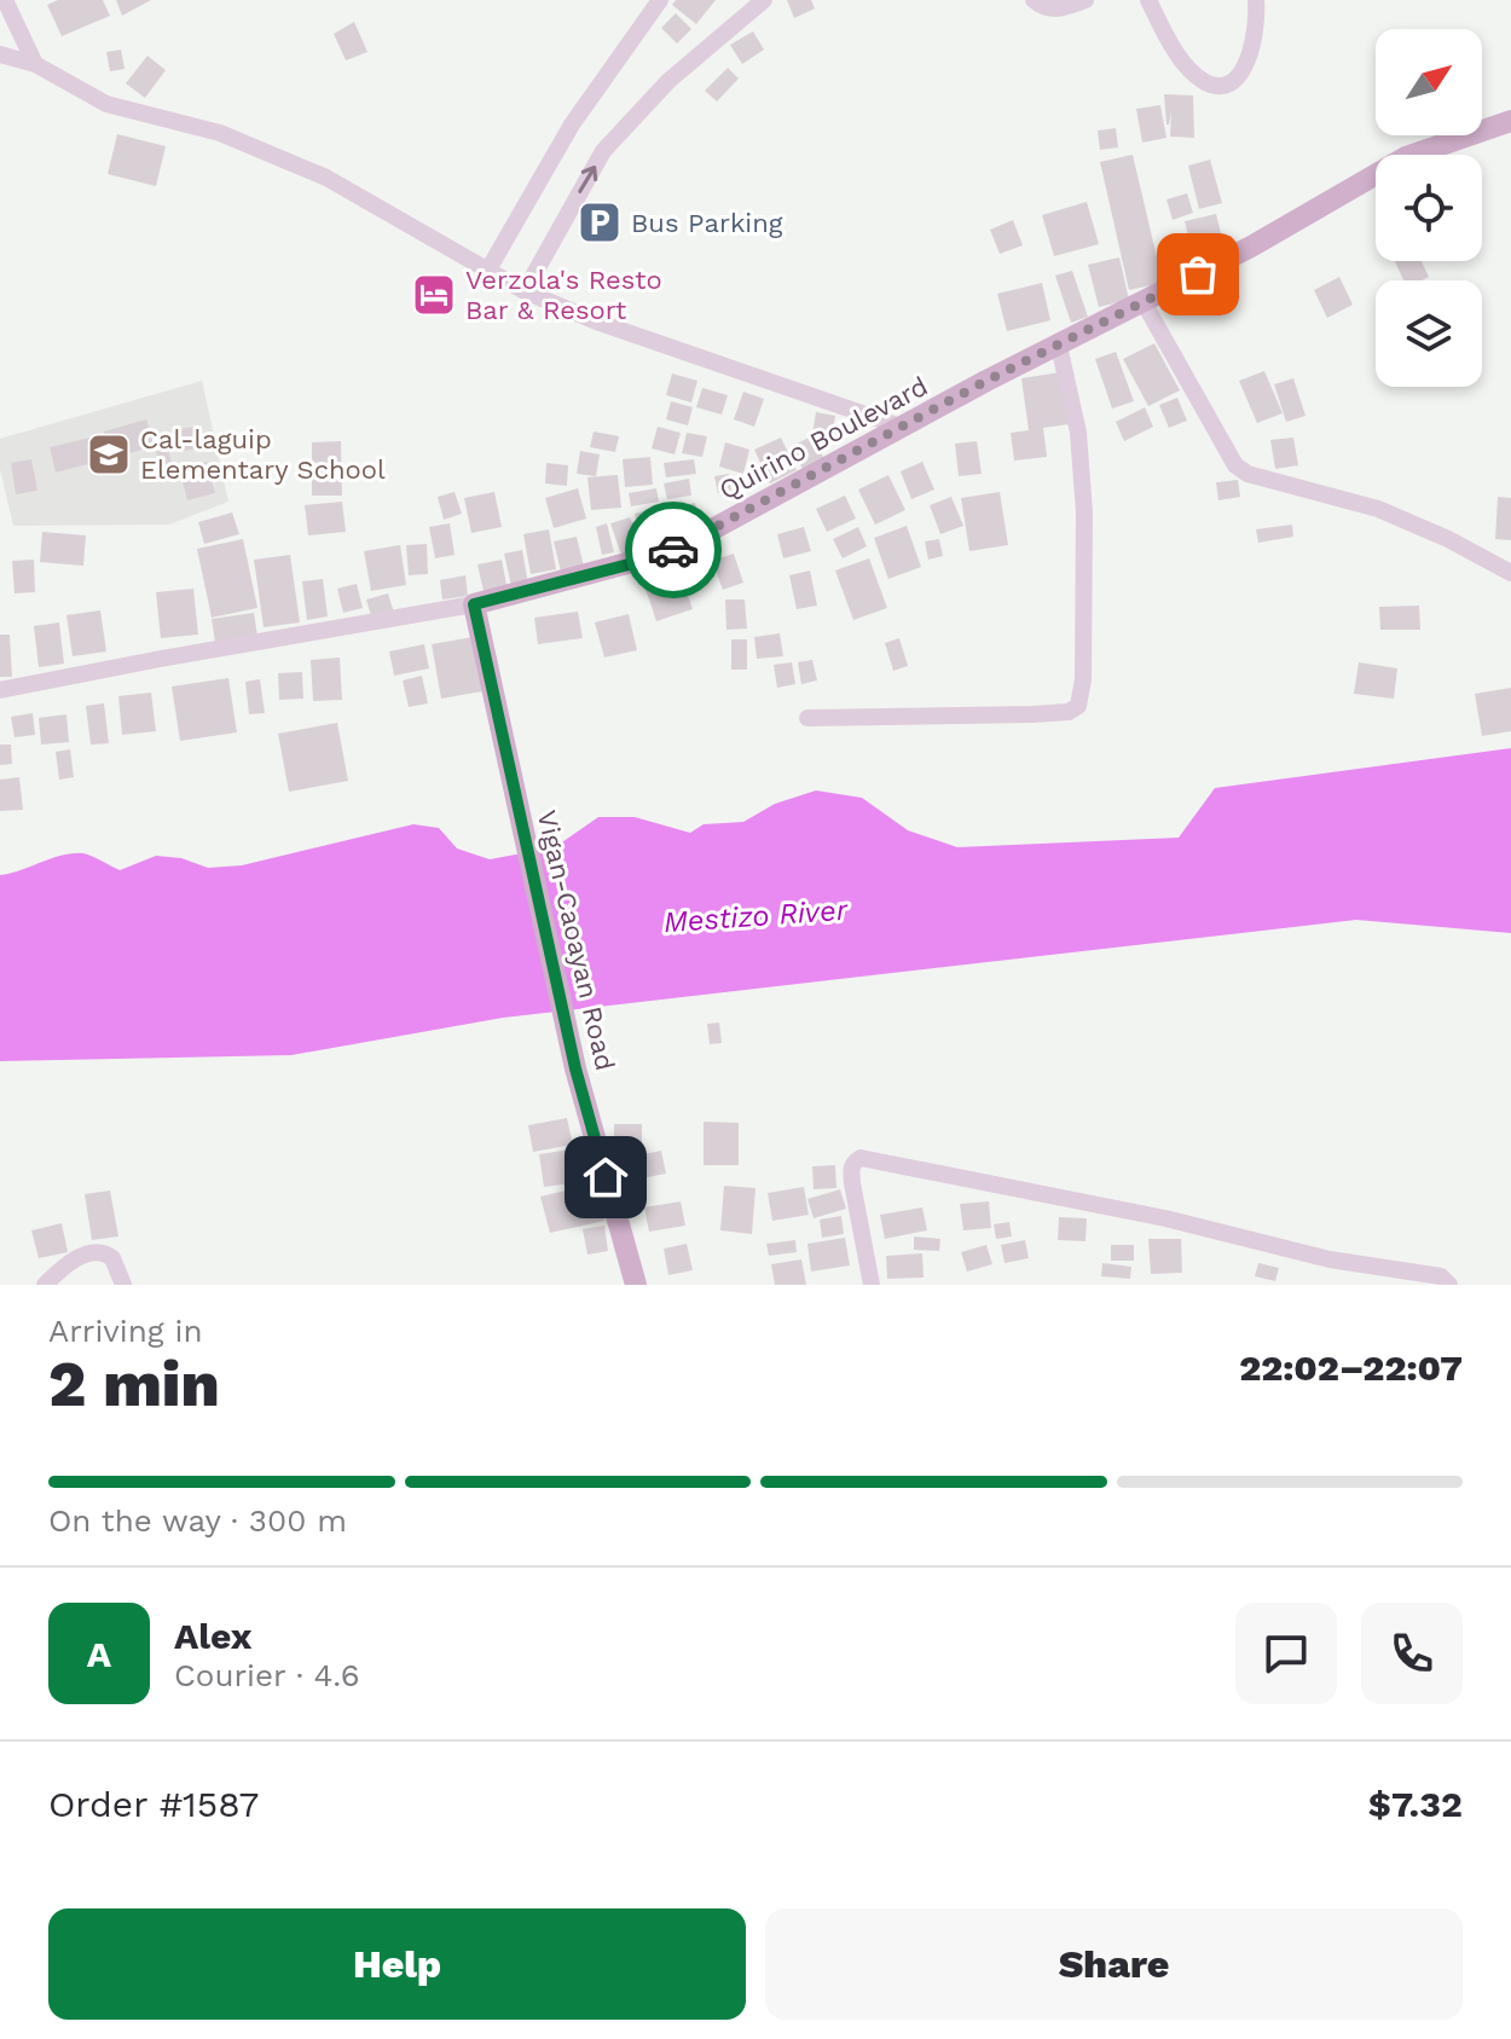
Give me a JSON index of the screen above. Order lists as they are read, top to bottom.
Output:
{
  "streets": {
    "main road": ["Quirino Boulevard", "Vigan-Caoayan Road"]
  },
  "crossings": [
    ["Quirino Boulevard", "Vigan-Caoayan Road"]
  ],
  "water": ["Mestizo River"],
  "places": {
    "parking": ["Bus Parking"],
    "hotel": ["Verzola's Resto Bar & Resort"],
    "school or university": ["Cal-laguip Elementary School"]
  },
  "north": "top right",
  "page": {
    "heading": ["2 min", "Arriving in", "22:02–22:07"],
    "panel": [
      "Alex",
      "Courier · 4.6",
      "Order #1587",
      "$7.32"
    ],
    "bar": "On the way · 300 m",
    "round": "A",
    "buttons": ["Help", "Share"]
  }
}
